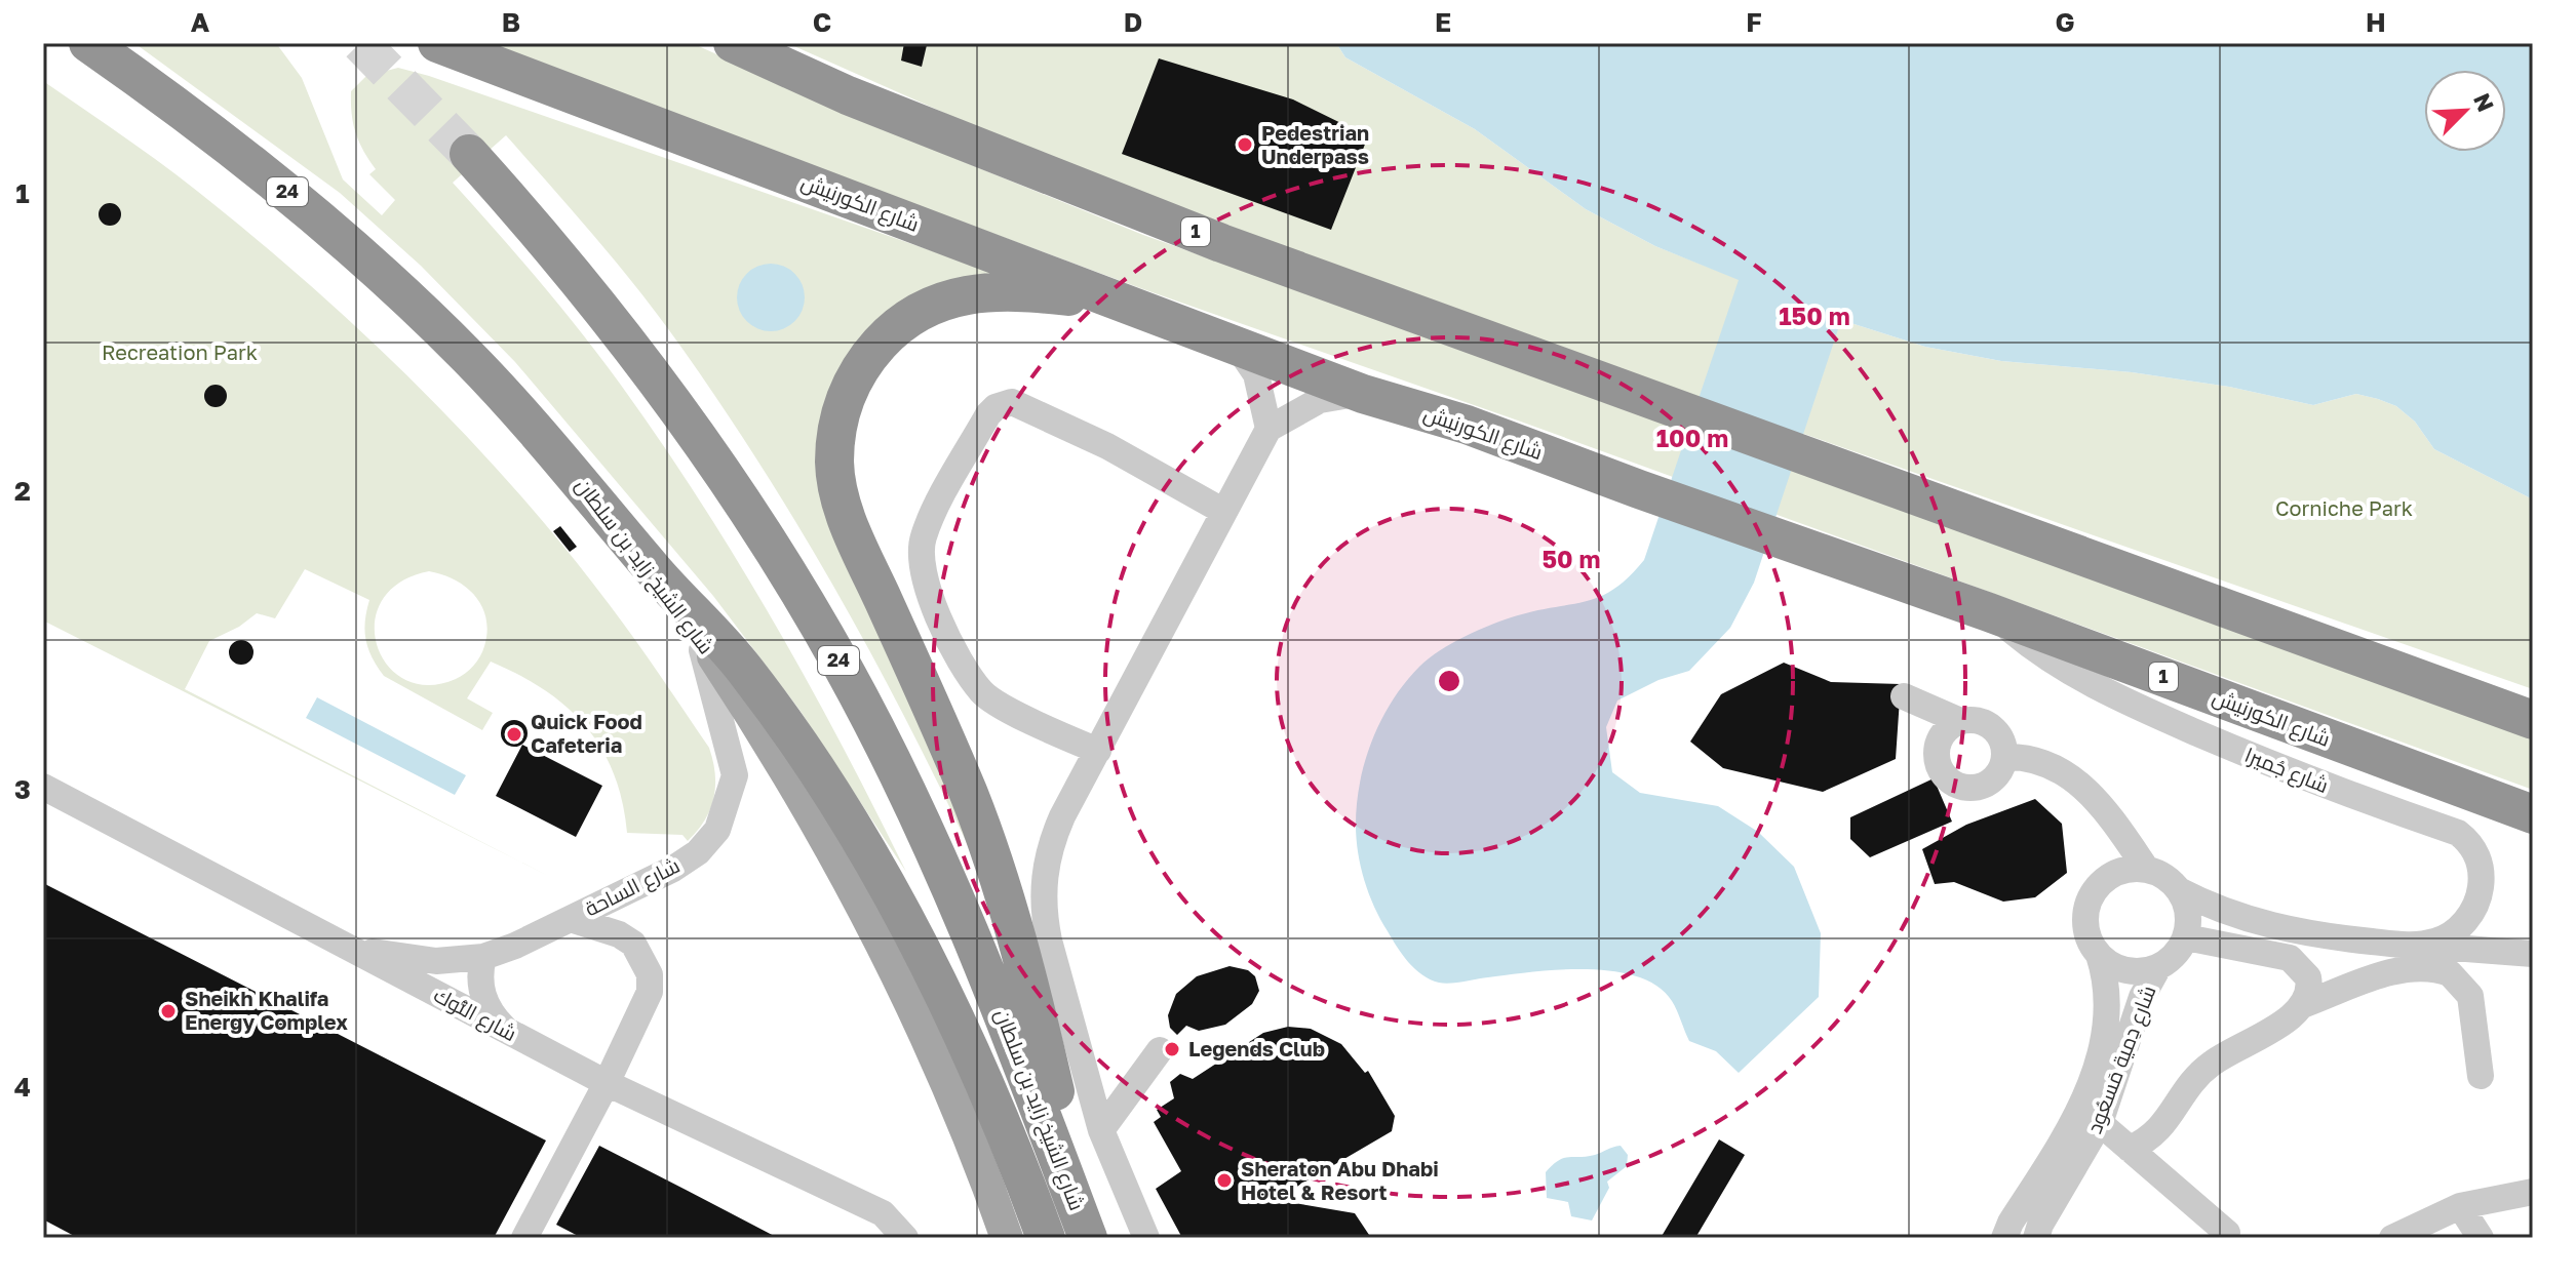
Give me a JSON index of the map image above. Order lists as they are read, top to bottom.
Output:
{
  "streets": {
    "highway": [
      "24",
      "شارع الكورنيش",
      "1",
      "شارع الشيخ زايد بن سلطان"
    ],
    "street": [
      "شارع جُميرا",
      "شارع الساحة",
      "شارع التُّوك",
      "شارع دِمية مَسعُود"
    ]
  },
  "crossings": [
    ["شارع الكورنيش", "شارع جُميرا"],
    ["شارع الشيخ زايد بن سلطان", "شارع الساحة"],
    ["شارع جُميرا", "شارع دِمية مَسعُود"],
    ["شارع الساحة", "شارع التُّوك"]
  ],
  "parks": ["Recreation Park", "Corniche Park"],
  "places": [
    "Pedestrian Underpass",
    "Quick Food Cafeteria",
    "Sheikh Khalifa Energy Complex",
    "Legends Club",
    "Sheraton Abu Dhabi Hotel & Resort"
  ],
  "north": "top right",
  "grid": {
    "columns": [
      "A",
      "B",
      "C",
      "D",
      "E",
      "F",
      "G",
      "H"
    ],
    "rows": [
      "1",
      "2",
      "3",
      "4"
    ]
  },
  "rings": ["150 m", "100 m", "50 m"]
}
